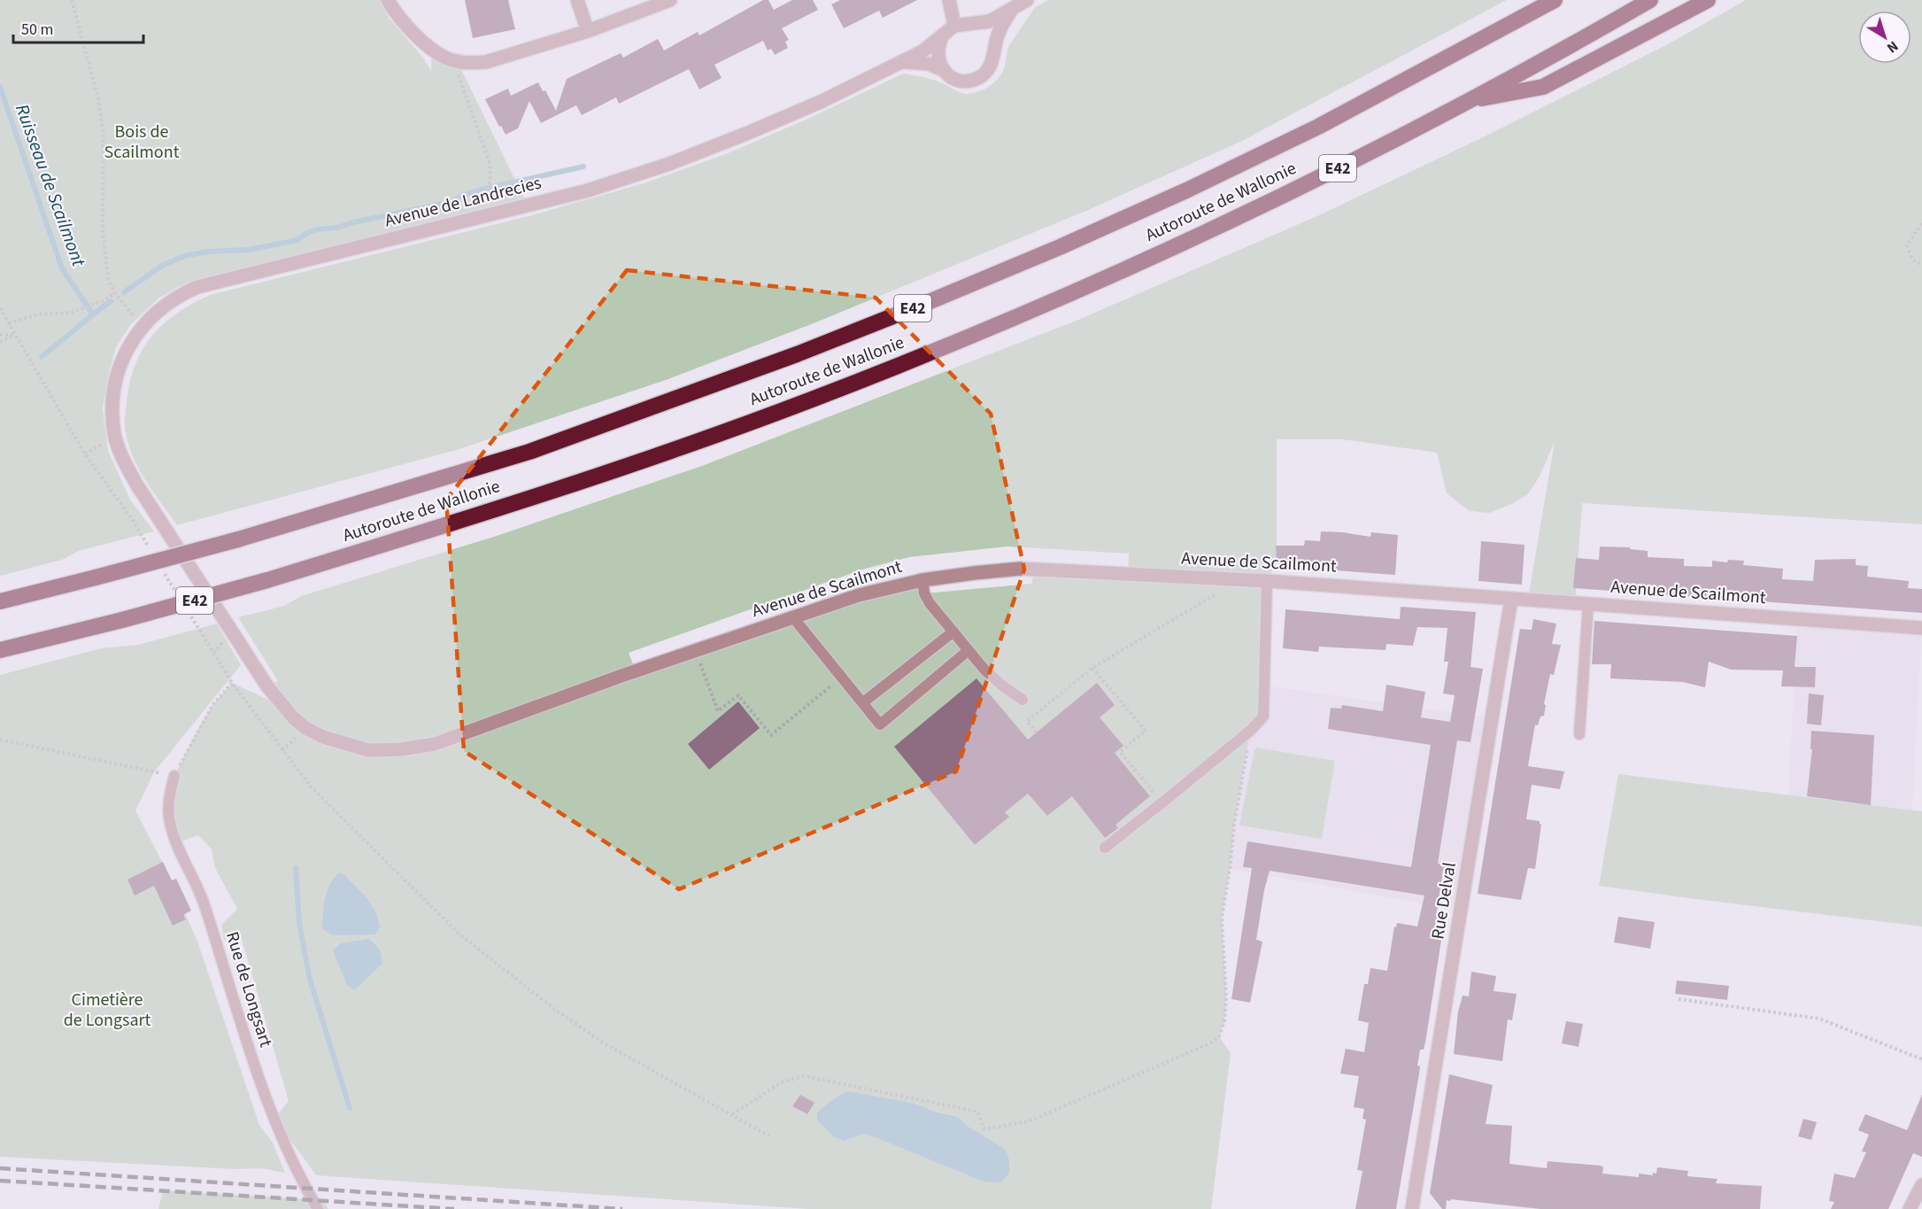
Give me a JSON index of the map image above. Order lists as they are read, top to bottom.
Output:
{
  "streets": {
    "highway": ["E42", "Autoroute de Wallonie"],
    "street": ["Avenue de Landrecies", "Avenue de Scailmont", "Rue Delval"],
    "lane": ["Rue de Longsart"]
  },
  "crossings": [
    ["Avenue de Landrecies", "Avenue de Scailmont"],
    ["Avenue de Scailmont", "Rue Delval"]
  ],
  "water": ["Ruisseau de Scailmont"],
  "parks": ["Bois de Scailmont", "Cimetière de Longsart"],
  "scale_bar": "50 m",
  "north": "bottom right"
}
